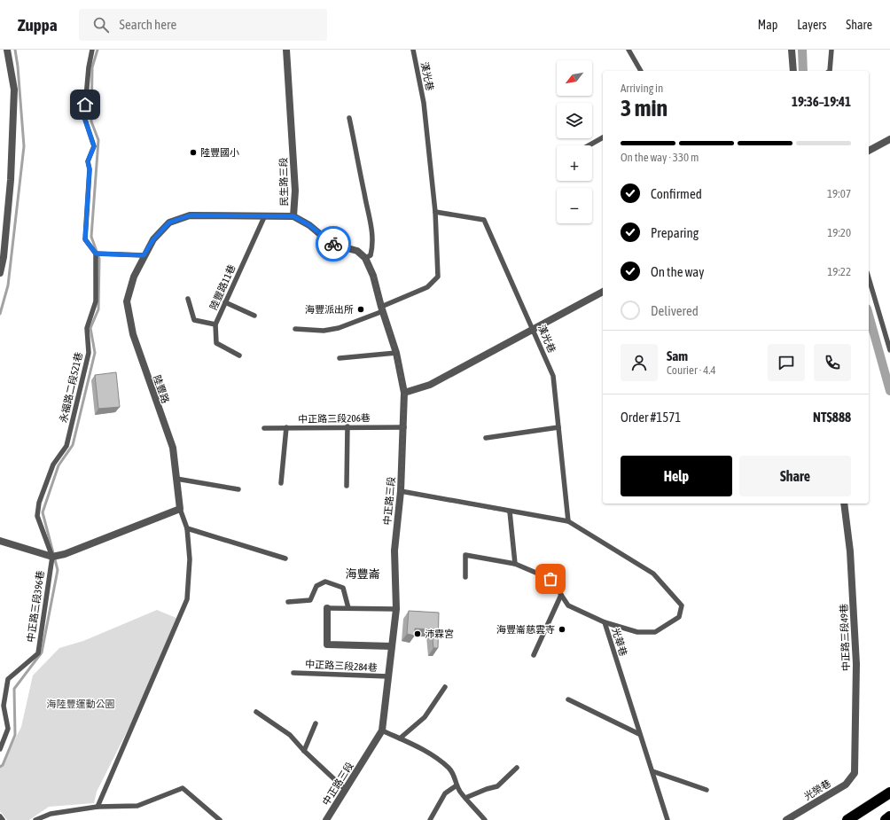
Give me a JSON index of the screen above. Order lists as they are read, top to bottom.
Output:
{
  "streets": {
    "street": [
      "民生路三段",
      "陸豐路",
      "中正路三段",
      "中正路三段49巷",
      "光榮巷"
    ],
    "lane": [
      "漢光巷",
      "陸豐路11巷",
      "永福路二段521巷",
      "中正路三段206巷",
      "中正路三段396巷",
      "光華巷",
      "中正路三段284巷"
    ]
  },
  "crossings": [
    ["民生路三段", "陸豐路"],
    ["陸豐路11巷", "陸豐路"],
    ["永福路二段521巷", "中正路三段396巷"],
    ["中正路三段206巷", "中正路三段"],
    ["中正路三段", "中正路三段284巷"],
    ["中正路三段49巷", "光榮巷"]
  ],
  "districts": ["海豐崙"],
  "parks": ["海陸豐運動公園"],
  "places": [
    "陸豐國小",
    "海豐派出所",
    "海豐崙慈雲寺",
    "沛霖宮"
  ],
  "north": "bottom left",
  "page": {
    "header": "Zuppa",
    "search": "Search here",
    "nav": ["Map", "Layers", "Share"],
    "map_buttons": ["+", "−"],
    "heading": ["3 min", "Arriving in", "19:36–19:41"],
    "panel": [
      "Sam",
      "Courier · 4.4",
      "Order #1571",
      "NT$888"
    ],
    "bar": "On the way · 330 m",
    "list": [
      ["Confirmed", "19:07"],
      ["Preparing", "19:20"],
      ["On the way", "19:22"],
      "Delivered"
    ],
    "buttons": ["Help", "Share"]
  }
}
